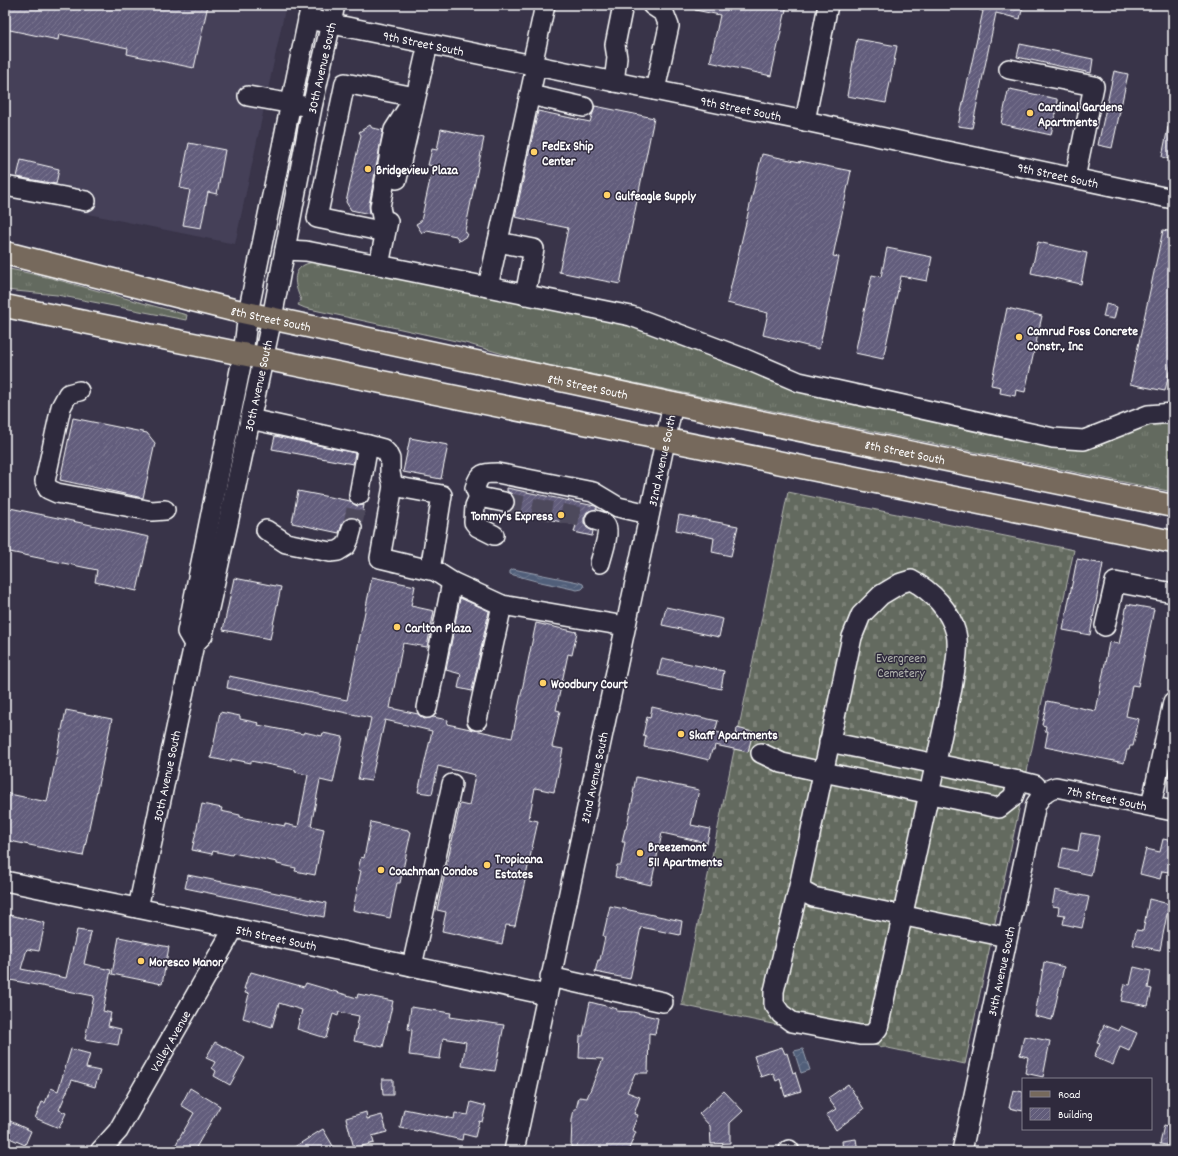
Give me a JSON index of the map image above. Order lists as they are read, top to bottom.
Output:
{
  "streets": {
    "main road": ["8th Street South"],
    "street": [
      "9th Street South",
      "30th Avenue South",
      "32nd Avenue South",
      "7th Street South",
      "5th Street South",
      "34th Avenue South",
      "Valley Avenue"
    ]
  },
  "crossings": [
    ["9th Street South", "30th Avenue South"],
    ["30th Avenue South", "8th Street South"],
    ["30th Avenue South", "5th Street South"],
    ["8th Street South", "32nd Avenue South"],
    ["32nd Avenue South", "5th Street South"],
    ["7th Street South", "34th Avenue South"],
    ["5th Street South", "Valley Avenue"]
  ],
  "parks": ["Evergreen Cemetery"],
  "places": [
    "Cardinal Gardens Apartments",
    "FedEx Ship Center",
    "Bridgeview Plaza",
    "Gulfeagle Supply",
    "Camrud Foss Concrete Constr., Inc",
    "Tommy's Express",
    "Carlton Plaza",
    "Woodbury Court",
    "Skaff Apartments",
    "Breezemont 511 Apartments",
    "Tropicana Estates",
    "Coachman Condos",
    "Moresco Manor"
  ],
  "legend": ["Road", "Building"]
}
